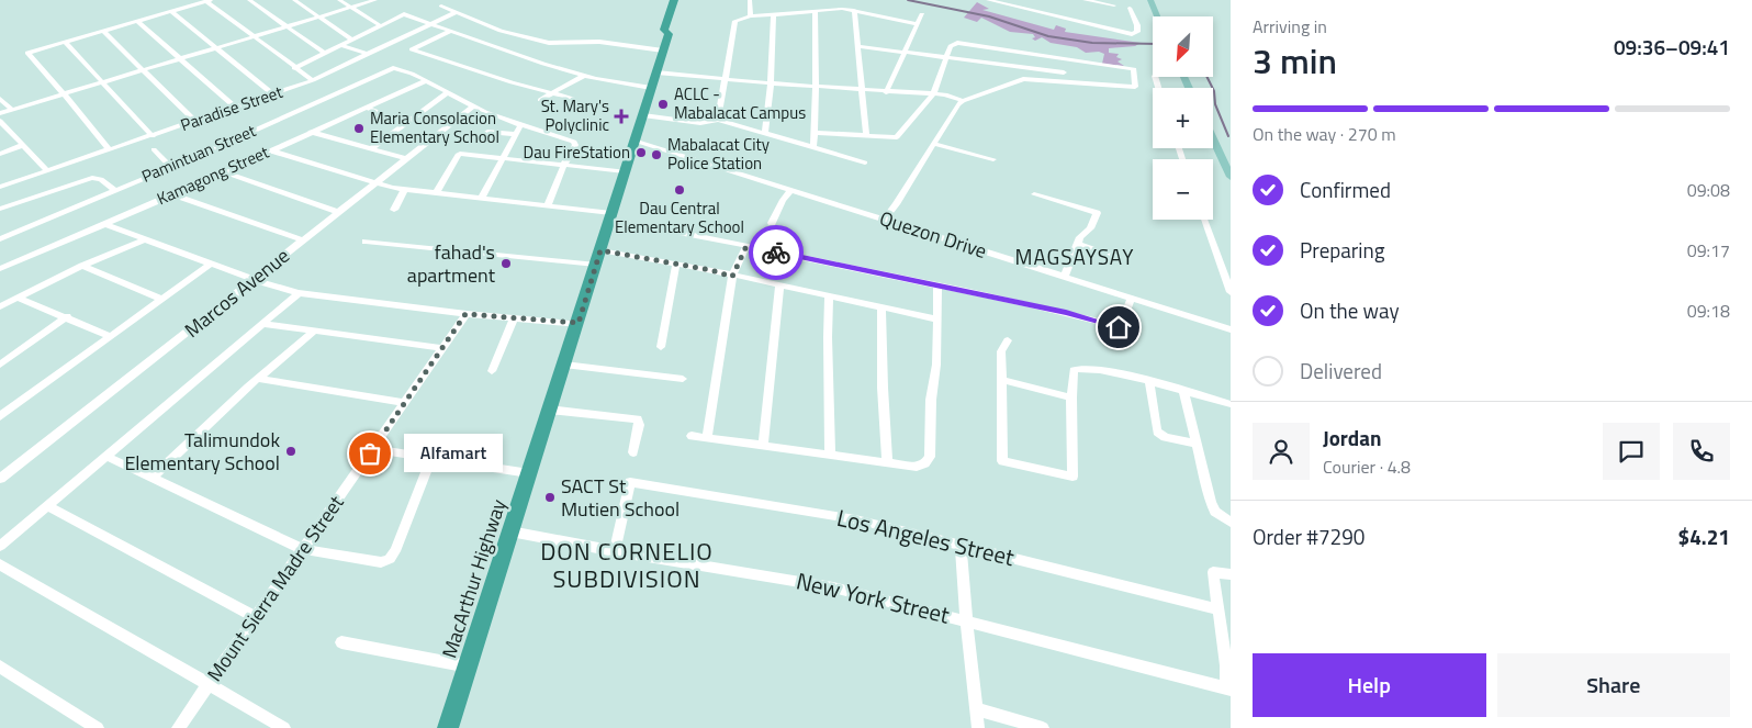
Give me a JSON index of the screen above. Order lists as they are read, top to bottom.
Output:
{
  "streets": {
    "highway": ["MacArthur Highway"],
    "street": [
      "Paradise Street",
      "Pamintuan Street",
      "Kamagong Street",
      "Quezon Drive",
      "Marcos Avenue",
      "Los Angeles Street",
      "Mount Sierra Madre Street",
      "New York Street"
    ]
  },
  "crossings": [
    ["Pamintuan Street", "Kamagong Street"],
    ["Quezon Drive", "MacArthur Highway"],
    ["MacArthur Highway", "New York Street"]
  ],
  "districts": ["MAGSAYSAY", "DON CORNELIO SUBDIVISION"],
  "places": {
    "other": [
      "ACLC - Mabalacat Campus",
      "Maria Consolacion Elementary School",
      "Dau FireStation",
      "Mabalacat City Police Station",
      "Dau Central Elementary School",
      "fahad's apartment",
      "Talimundok Elementary School",
      "Alfamart",
      "SACT St Mutien School"
    ],
    "health": ["St. Mary's Polyclinic"]
  },
  "north": "bottom left",
  "page": {
    "heading": ["3 min", "Arriving in", "09:36–09:41"],
    "panel": [
      "Jordan",
      "Courier · 4.8",
      "Order #7290",
      "$4.21"
    ],
    "map_buttons": ["+", "−"],
    "bar": "On the way · 270 m",
    "list": [
      ["Confirmed", "09:08"],
      ["Preparing", "09:17"],
      ["On the way", "09:18"],
      "Delivered"
    ],
    "bubble": "Alfamart",
    "buttons": ["Help", "Share"]
  }
}
